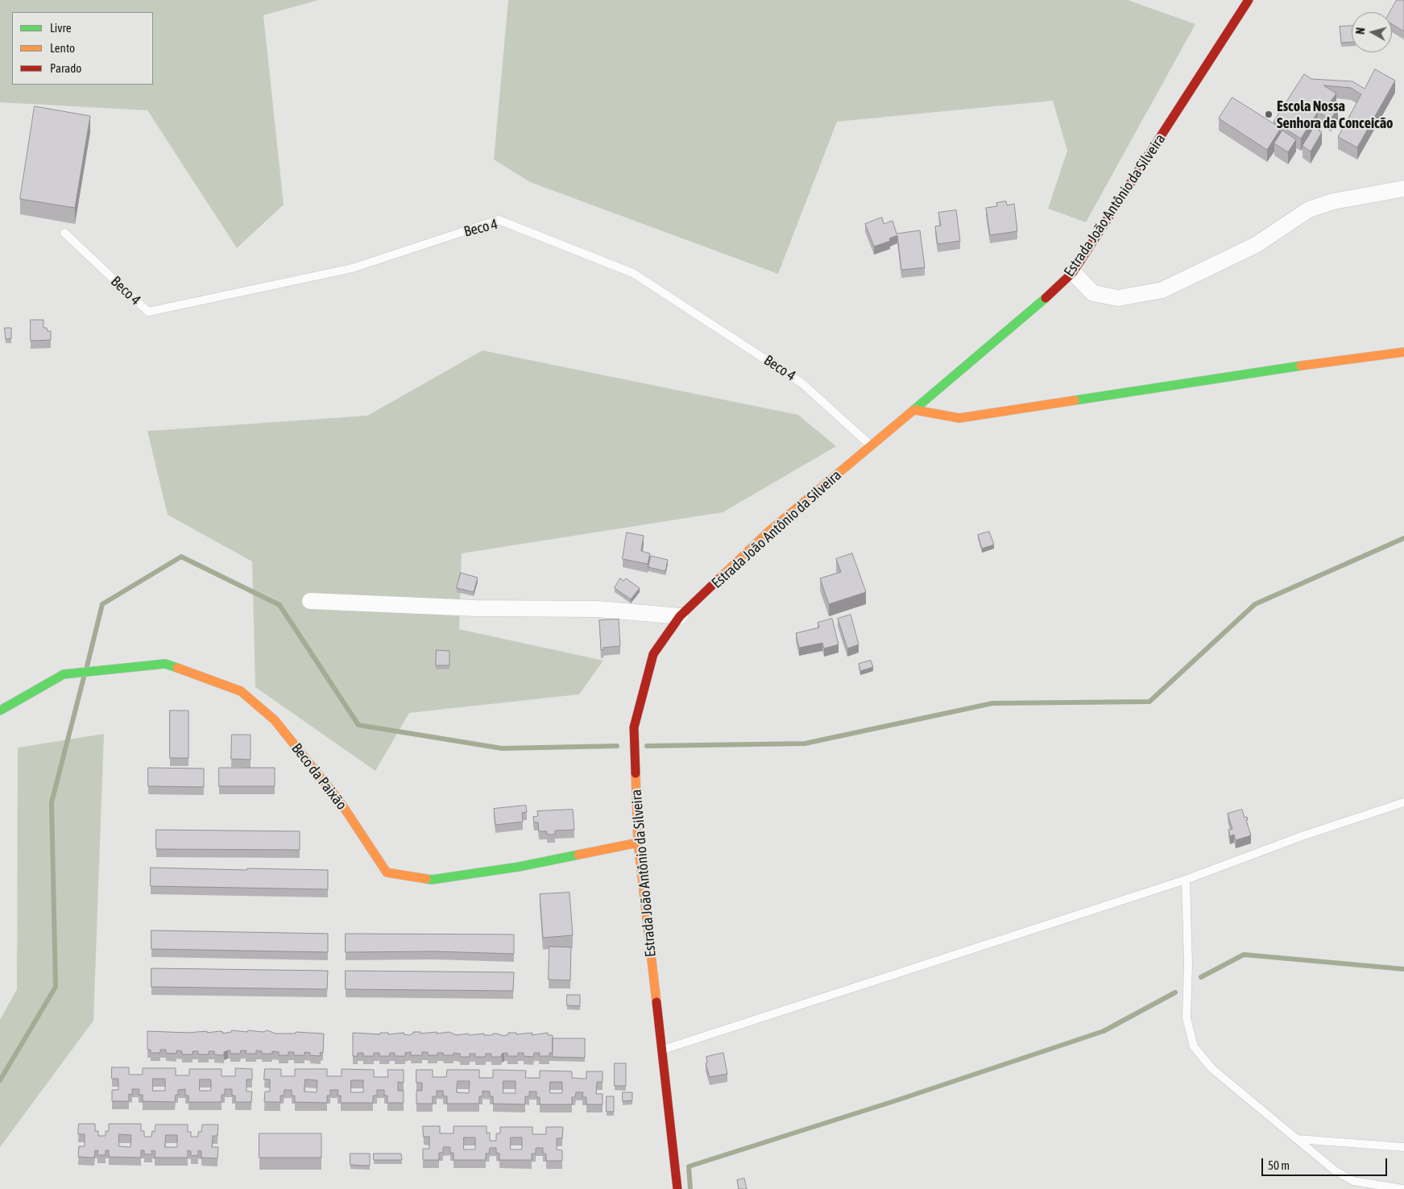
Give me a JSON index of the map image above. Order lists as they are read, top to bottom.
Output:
{
  "streets": {
    "main road": ["Estrada João Antônio da Silveira", "Beco da Paixão"],
    "lane": ["Beco 4"]
  },
  "crossings": [
    ["Estrada João Antônio da Silveira", "Beco 4"],
    ["Estrada João Antônio da Silveira", "Beco da Paixão"]
  ],
  "places": ["Escola Nossa Senhora da Conceicão"],
  "legend": ["Livre", "Lento", "Parado"],
  "scale_bar": "50 m",
  "north": "left"
}
